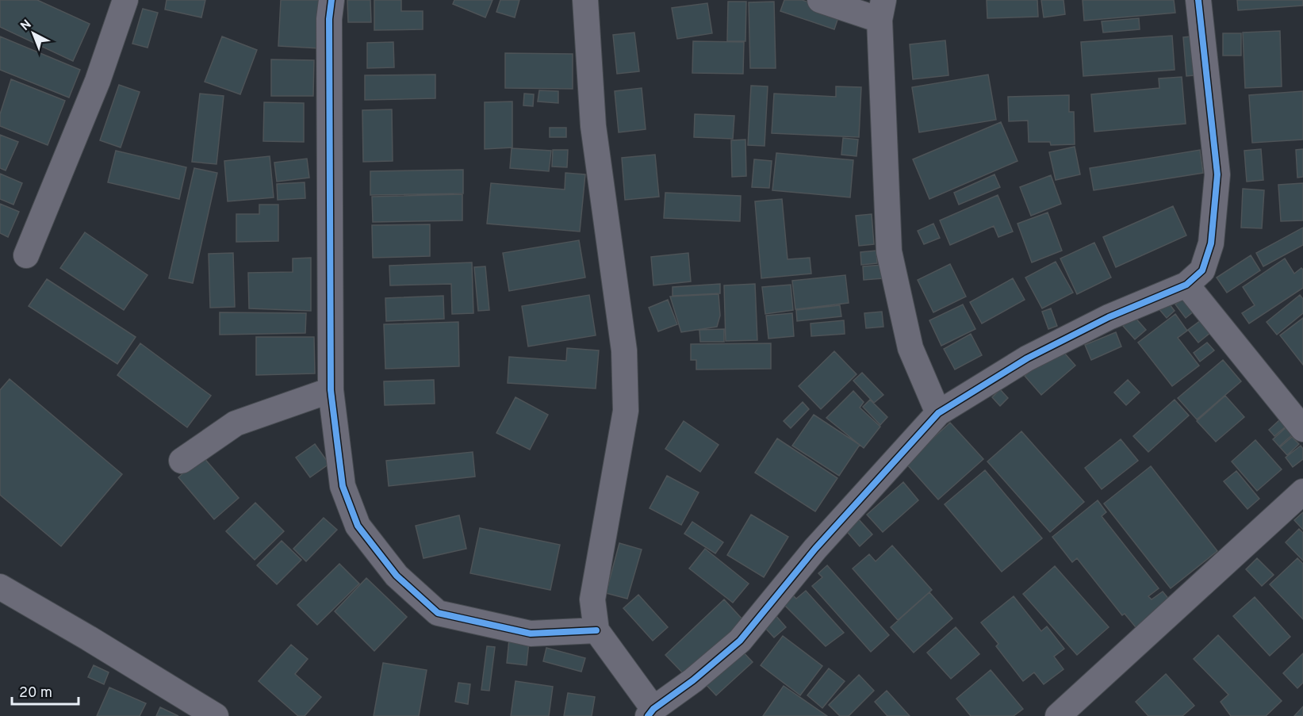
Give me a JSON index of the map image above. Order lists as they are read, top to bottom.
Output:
{
  "scale_bar": "20 m",
  "north": "top left"
}
